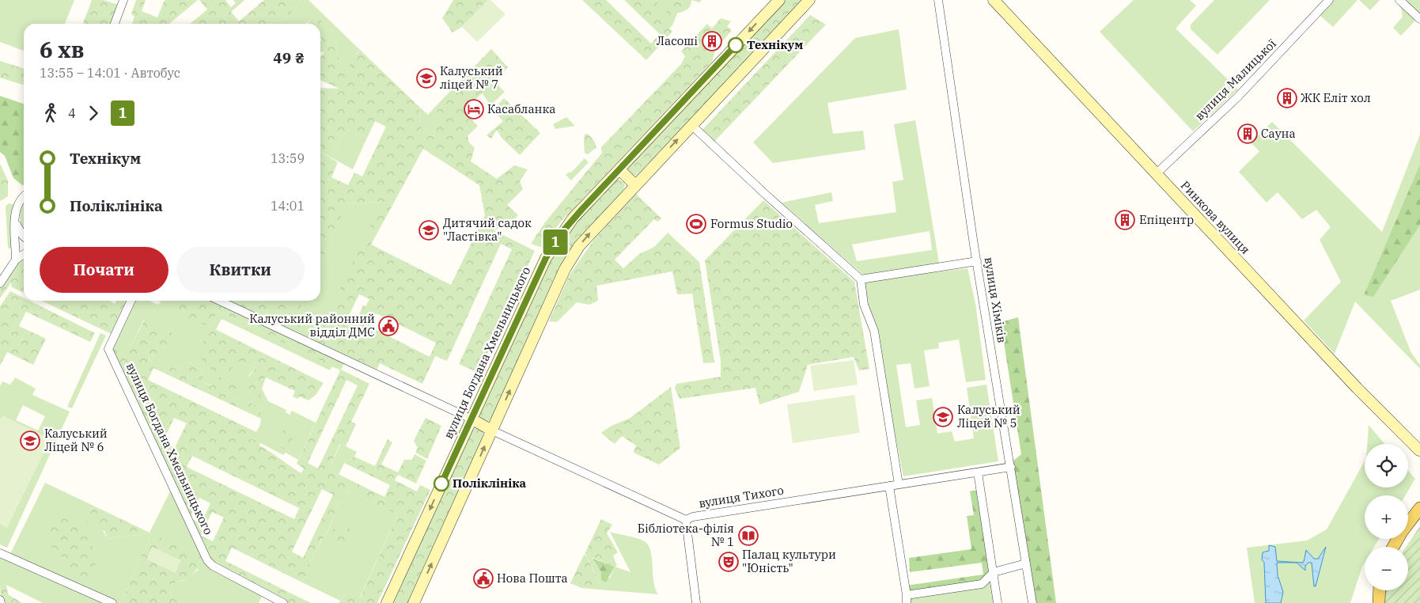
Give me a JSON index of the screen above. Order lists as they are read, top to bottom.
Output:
{
  "streets": {
    "street": [
      "вулиця Малицької",
      "Ринкова вулиця",
      "вулиця Хіміків",
      "вулиця Богдана Хмельницького",
      "вулиця Тихого"
    ]
  },
  "crossings": [
    ["вулиця Малицької", "Ринкова вулиця"],
    ["вулиця Хіміків", "вулиця Тихого"]
  ],
  "places": {
    "building": [
      "Ласоші",
      "ЖК Еліт хол",
      "Сауна",
      "Епіцентр"
    ],
    "other": ["Технікум", "Поліклініка"],
    "school or university": [
      "Калуський ліцей № 7",
      "Дитячий садок \"Ластівка\"",
      "Калуський Ліцей № 5",
      "Калуський Ліцей № 6"
    ],
    "hotel": ["Касабланка"],
    "sports": ["Formus Studio"],
    "public building": ["Калуський районний відділ ДМС", "Нова Пошта"],
    "library": ["Бібліотека-філія № 1"],
    "theatre": ["Палац культури \"Юність\""]
  },
  "lines": ["bus line 1"],
  "page": {
    "on_map": "1",
    "heading": ["6 хв", "13:55 – 14:01 · Автобус", "49 ₴"],
    "legs": ["4", "1"],
    "list": [
      {
        "name": "Технікум",
        "value": "13:59"
      },
      {
        "name": "Поліклініка",
        "value": "14:01"
      }
    ],
    "buttons": ["Почати", "Квитки"],
    "map_buttons": ["+", "−"]
  }
}
